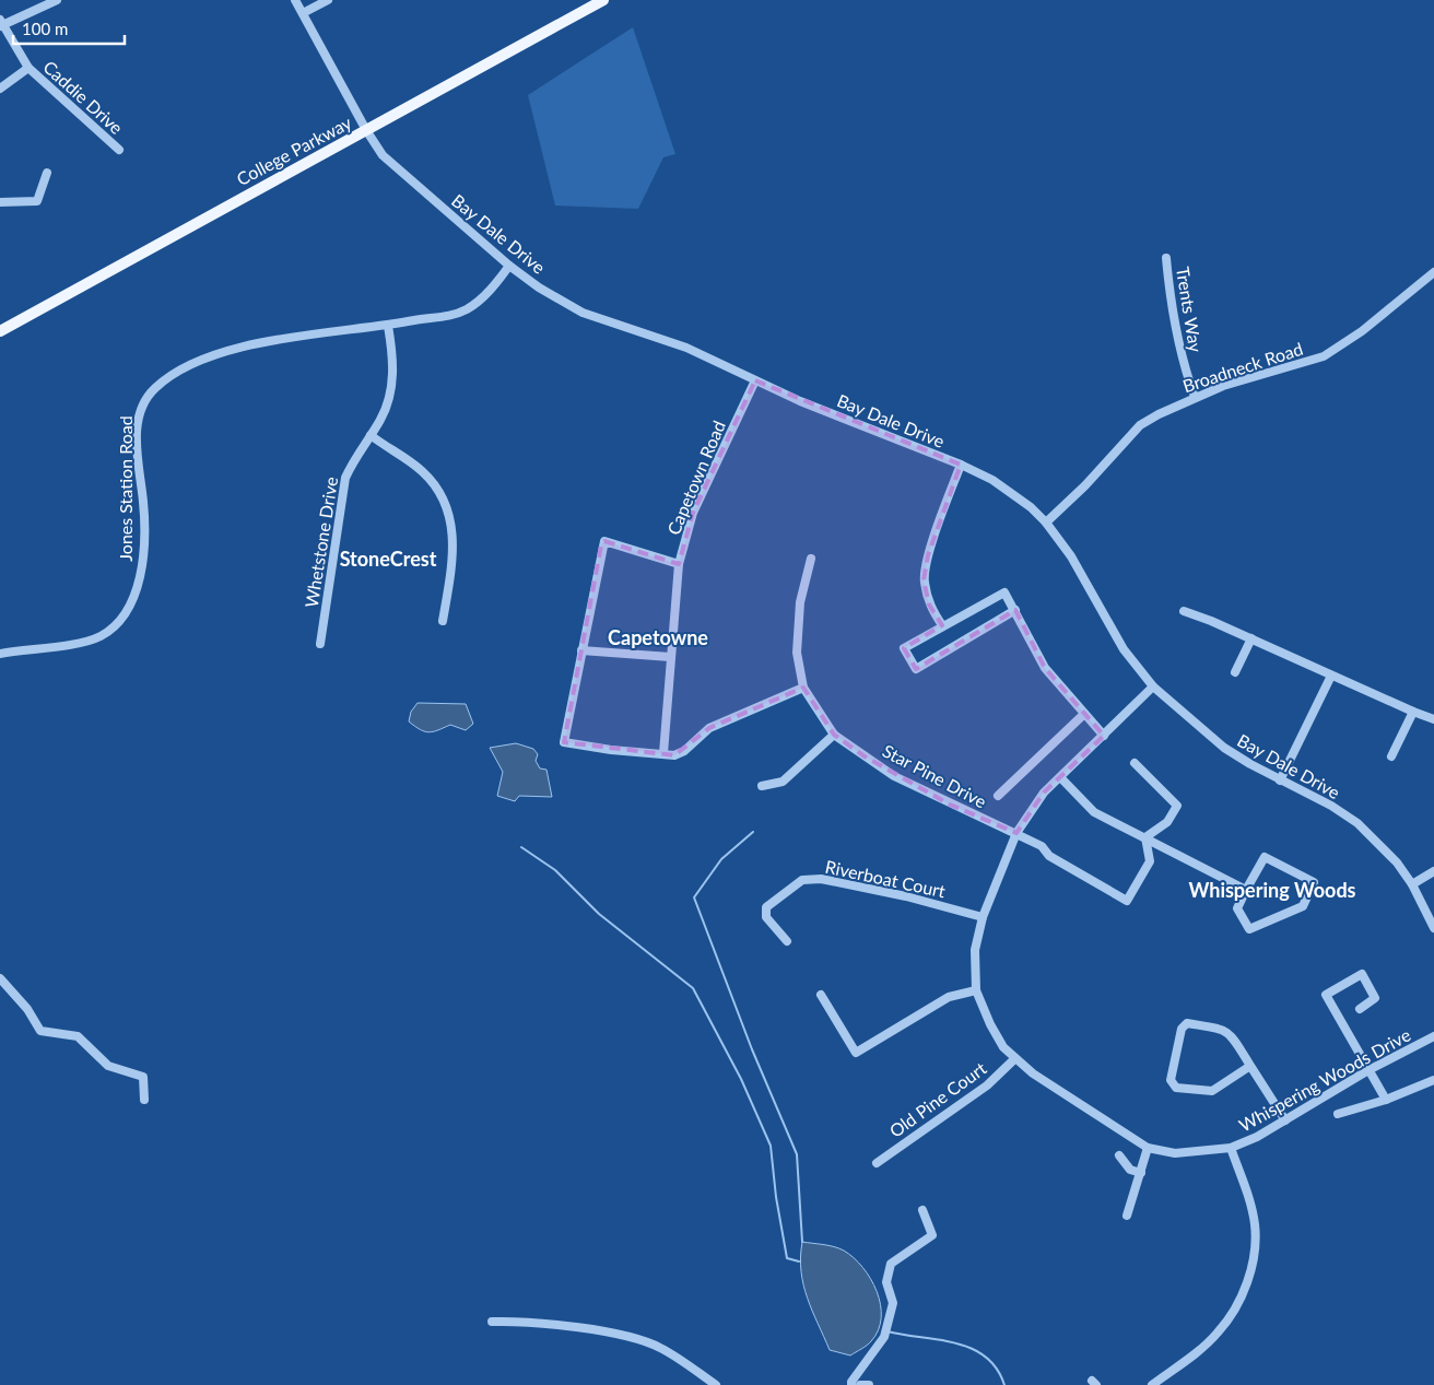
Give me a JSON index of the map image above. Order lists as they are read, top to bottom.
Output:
{
  "streets": {
    "main road": ["College Parkway"],
    "street": [
      "Caddie Drive",
      "Bay Dale Drive",
      "Trents Way",
      "Broadneck Road",
      "Capetown Road",
      "Jones Station Road",
      "Whetstone Drive",
      "Star Pine Drive",
      "Riverboat Court",
      "Whispering Woods Drive",
      "Old Pine Court"
    ]
  },
  "crossings": [
    ["College Parkway", "Bay Dale Drive"],
    ["Bay Dale Drive", "Broadneck Road"],
    ["Bay Dale Drive", "Capetown Road"],
    ["Bay Dale Drive", "Jones Station Road"],
    ["Bay Dale Drive", "Whispering Woods Drive"],
    ["Trents Way", "Broadneck Road"],
    ["Jones Station Road", "Whetstone Drive"],
    ["Star Pine Drive", "Whispering Woods Drive"],
    ["Riverboat Court", "Whispering Woods Drive"],
    ["Whispering Woods Drive", "Old Pine Court"]
  ],
  "districts": ["StoneCrest", "Capetowne", "Whispering Woods"],
  "scale_bar": "100 m"
}
